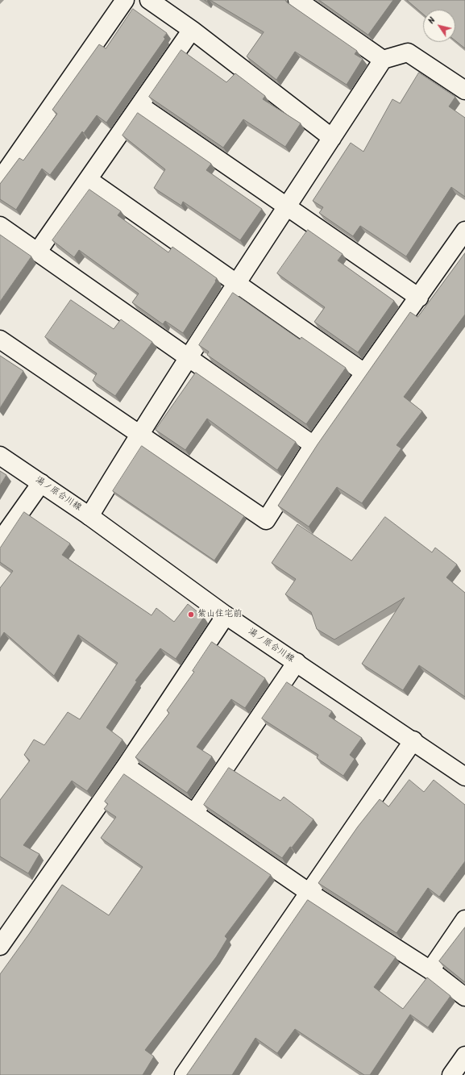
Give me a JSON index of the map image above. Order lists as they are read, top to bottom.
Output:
{
  "streets": {
    "street": ["湯ノ原合川線"]
  },
  "places": ["紫山住宅前"],
  "north": "top left"
}
